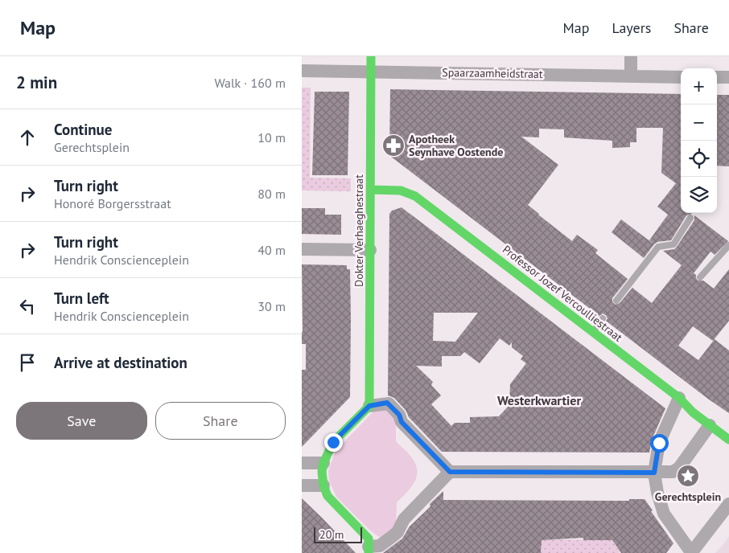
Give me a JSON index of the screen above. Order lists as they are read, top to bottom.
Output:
{
  "streets": {
    "street": ["Spaarzaamheidstraat", "Dokter Verhaeghestraat", "Professor Jozef Vercoulliestraat"]
  },
  "crossings": [
    ["Spaarzaamheidstraat", "Dokter Verhaeghestraat"],
    ["Dokter Verhaeghestraat", "Professor Jozef Vercoulliestraat"]
  ],
  "districts": ["Westerkwartier"],
  "places": {
    "pharmacy": ["Apotheek Seynhave Oostende"],
    "place": ["Gerechtsplein"]
  },
  "scale_bar": "20 m",
  "page": {
    "header": "Map",
    "nav": ["Map", "Layers", "Share"],
    "heading": ["2 min", "Walk · 160 m"],
    "map_buttons": ["+", "−"],
    "list": [
      ["Continue", "Gerechtsplein", "10 m"],
      ["Turn right", "Honoré Borgersstraat", "80 m"],
      ["Turn right", "Hendrik Conscienceplein", "40 m"],
      ["Turn left", "Hendrik Conscienceplein", "30 m"],
      "Arrive at destination"
    ],
    "buttons": ["Save", "Share"],
    "scale": "20 m"
  }
}
